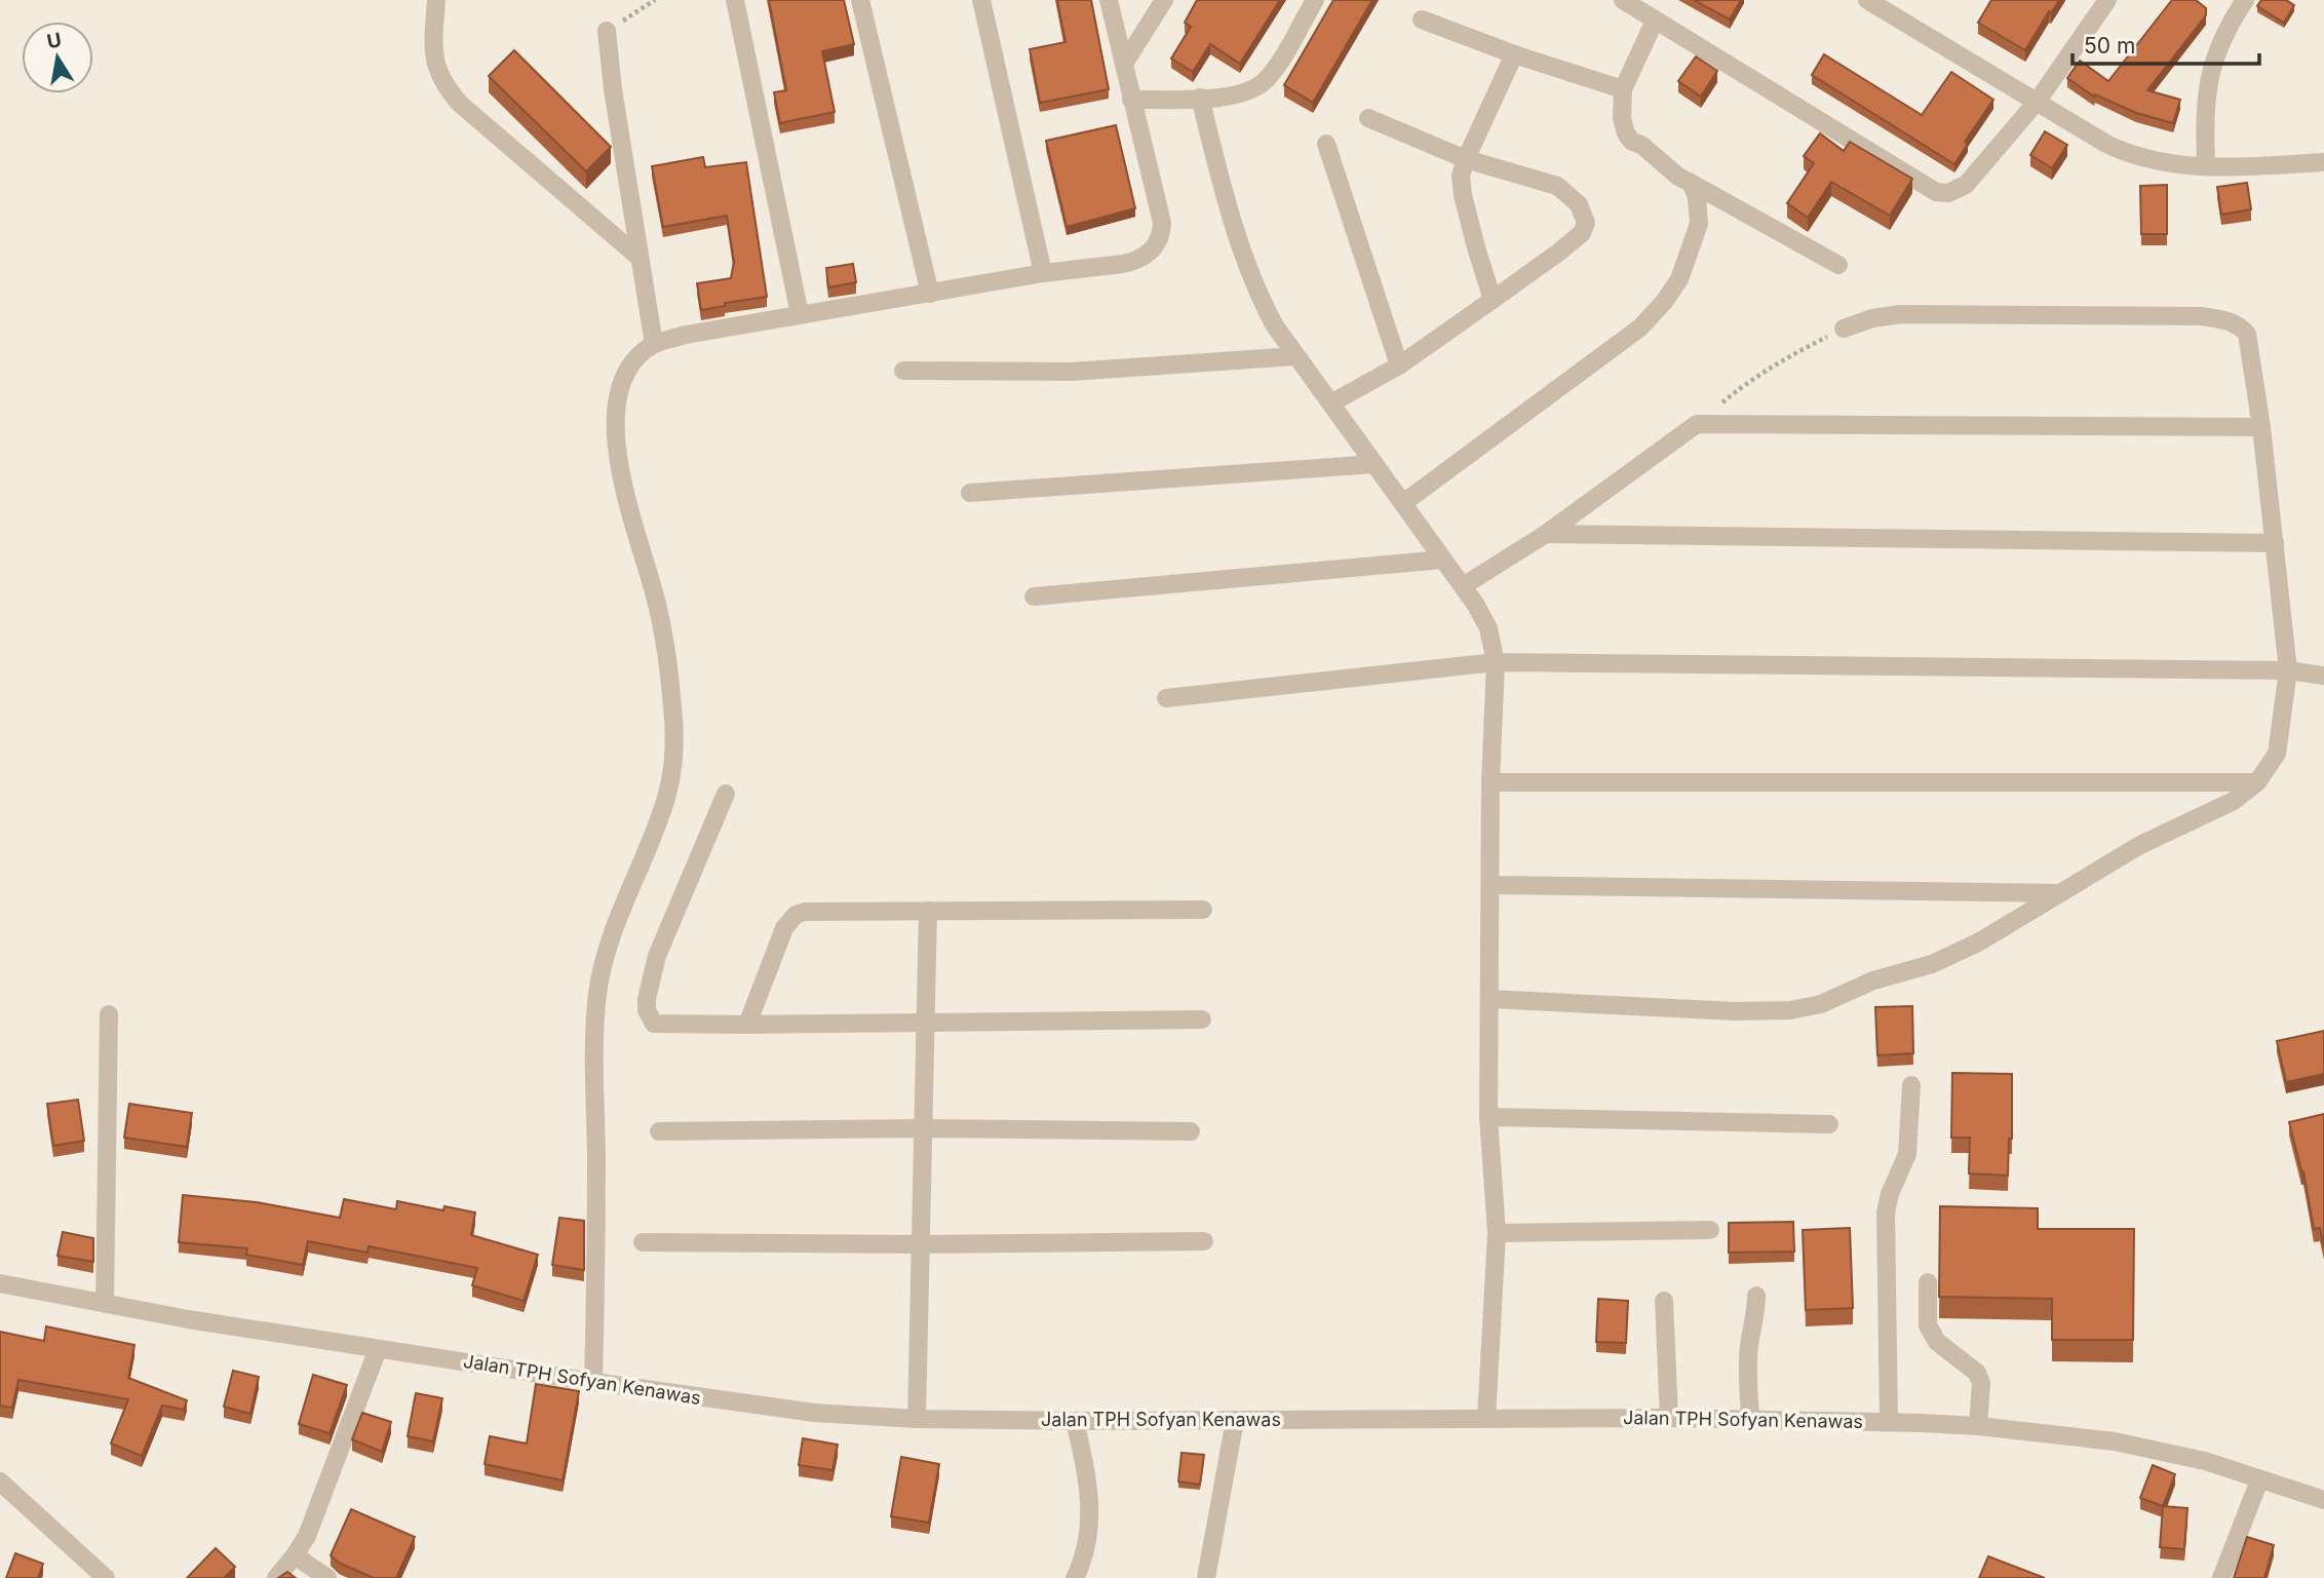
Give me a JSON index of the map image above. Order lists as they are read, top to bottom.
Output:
{
  "streets": {
    "street": ["Jalan TPH Sofyan Kenawas"]
  },
  "scale_bar": "50 m",
  "north": "top"
}
